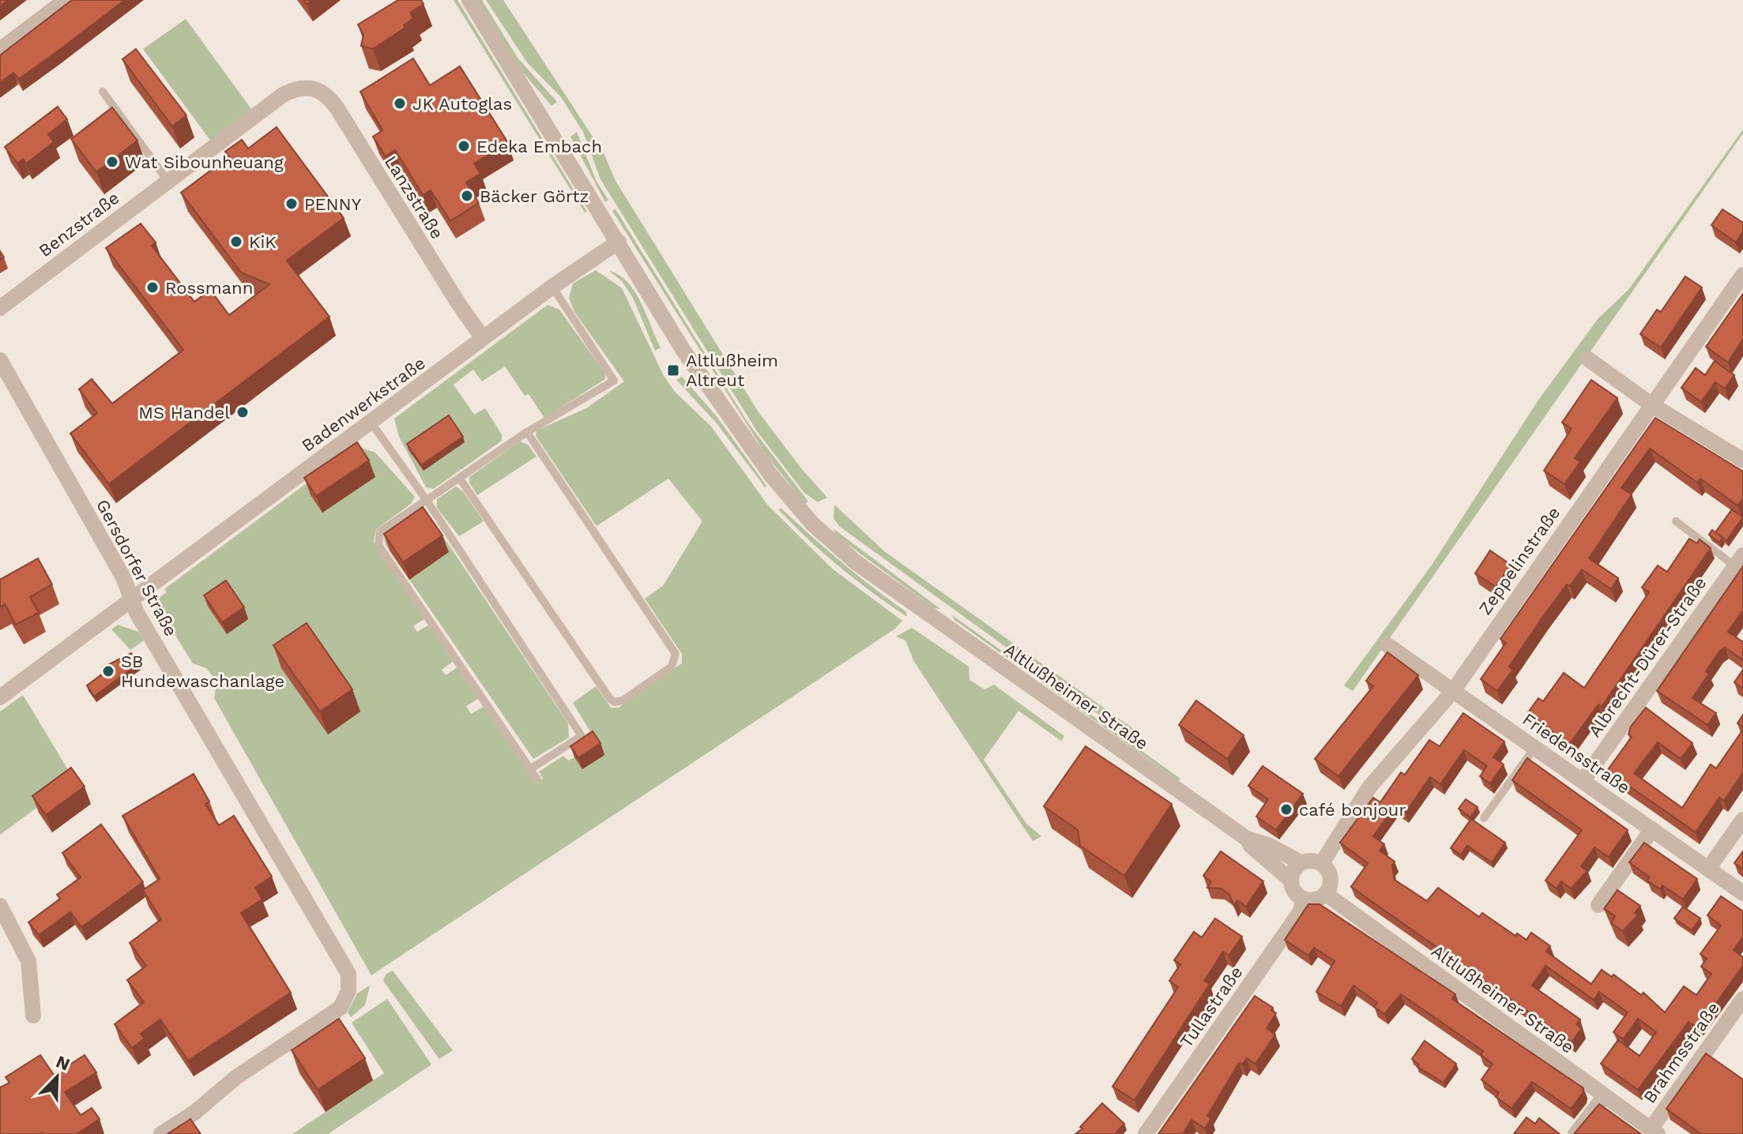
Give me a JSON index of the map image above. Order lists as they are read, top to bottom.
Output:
{
  "streets": {
    "street": [
      "Lanzstraße",
      "Benzstraße",
      "Badenwerkstraße",
      "Zeppelinstraße",
      "Gersdorfer Straße",
      "Albrecht-Dürer-Straße",
      "Altlußheimer Straße",
      "Friedensstraße",
      "Tullastraße",
      "Brahmsstraße"
    ]
  },
  "crossings": [
    ["Lanzstraße", "Benzstraße"],
    ["Lanzstraße", "Badenwerkstraße"],
    ["Badenwerkstraße", "Gersdorfer Straße"],
    ["Badenwerkstraße", "Altlußheimer Straße"],
    ["Zeppelinstraße", "Altlußheimer Straße"],
    ["Zeppelinstraße", "Friedensstraße"],
    ["Zeppelinstraße", "Tullastraße"],
    ["Albrecht-Dürer-Straße", "Friedensstraße"],
    ["Altlußheimer Straße", "Tullastraße"],
    ["Altlußheimer Straße", "Brahmsstraße"]
  ],
  "places": {
    "other": [
      "JK Autoglas",
      "Edeka Embach",
      "Wat Sibounheuang",
      "Bäcker Görtz",
      "PENNY",
      "KiK",
      "Rossmann",
      "MS Handel",
      "SB Hundewaschanlage",
      "café bonjour"
    ],
    "transit": ["Altlußheim Altreut"]
  },
  "north": "top right"
}
